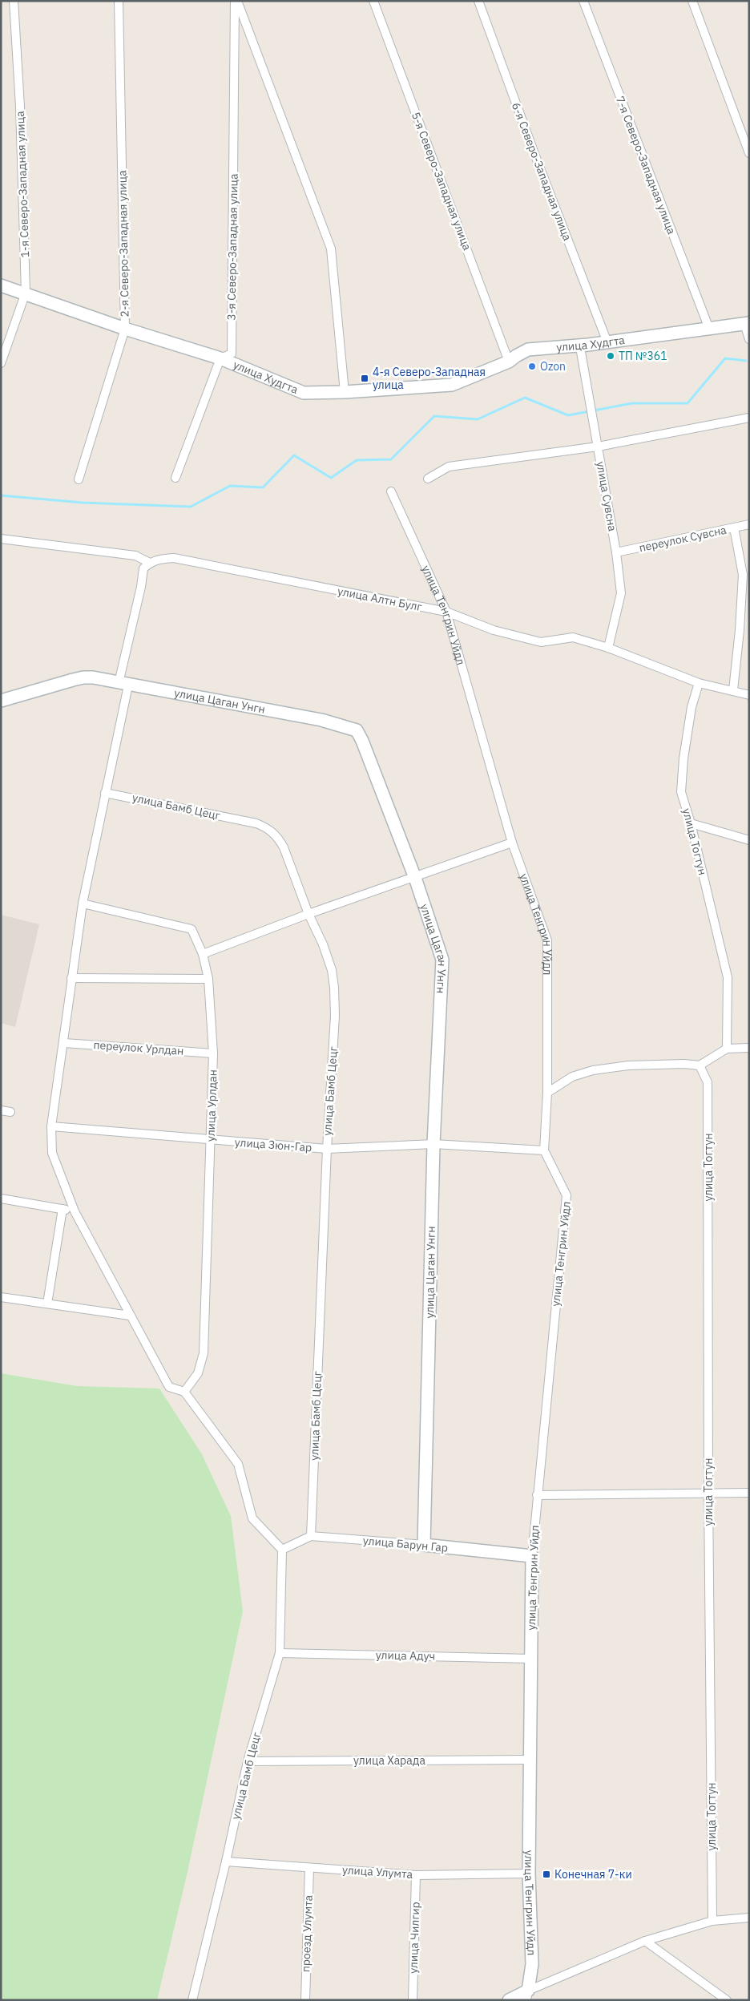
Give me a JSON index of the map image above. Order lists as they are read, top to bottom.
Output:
{
  "streets": {
    "street": [
      "7-я Северо-Западная улица",
      "6-я Северо-Западная улица",
      "5-я Северо-Западная улица",
      "1-я Северо-Западная улица",
      "2-я Северо-Западная улица",
      "3-я Северо-Западная улица",
      "улица Худгта",
      "улица Сувсна",
      "переулок Сувсна",
      "улица Алтн Булг",
      "улица Тенгрин Уйдл",
      "улица Цаган Унгн",
      "улица Бамб Цецг",
      "улица Тогтун",
      "переулок Урлдан",
      "улица Урлдан",
      "улица Зюн-Гар",
      "улица Барун Гар",
      "улица Адуч",
      "улица Харада",
      "улица Улумта",
      "проезд Улумта",
      "улица Чилгир"
    ]
  },
  "crossings": [
    ["7-я Северо-Западная улица", "улица Худгта"],
    ["6-я Северо-Западная улица", "улица Худгта"],
    ["5-я Северо-Западная улица", "улица Худгта"],
    ["1-я Северо-Западная улица", "улица Худгта"],
    ["2-я Северо-Западная улица", "улица Худгта"],
    ["3-я Северо-Западная улица", "улица Худгта"],
    ["улица Худгта", "улица Сувсна"],
    ["улица Сувсна", "переулок Сувсна"],
    ["улица Сувсна", "улица Алтн Булг"],
    ["улица Алтн Булг", "улица Тенгрин Уйдл"],
    ["улица Алтн Булг", "улица Тогтун"],
    ["улица Тенгрин Уйдл", "улица Зюн-Гар"],
    ["улица Тенгрин Уйдл", "улица Барун Гар"],
    ["улица Тенгрин Уйдл", "улица Адуч"],
    ["улица Тенгрин Уйдл", "улица Харада"],
    ["улица Тенгрин Уйдл", "улица Улумта"],
    ["улица Цаган Унгн", "улица Зюн-Гар"],
    ["улица Цаган Унгн", "улица Барун Гар"],
    ["улица Бамб Цецг", "улица Зюн-Гар"],
    ["улица Бамб Цецг", "улица Барун Гар"],
    ["улица Бамб Цецг", "улица Адуч"],
    ["улица Бамб Цецг", "улица Харада"],
    ["улица Бамб Цецг", "улица Улумта"],
    ["переулок Урлдан", "улица Урлдан"],
    ["улица Урлдан", "улица Зюн-Гар"],
    ["улица Улумта", "проезд Улумта"],
    ["улица Улумта", "улица Чилгир"]
  ],
  "places": {
    "other": ["ТП №361", "Ozon"],
    "transit": ["4-я Северо-Западная улица", "Конечная 7-ки"]
  }
}
